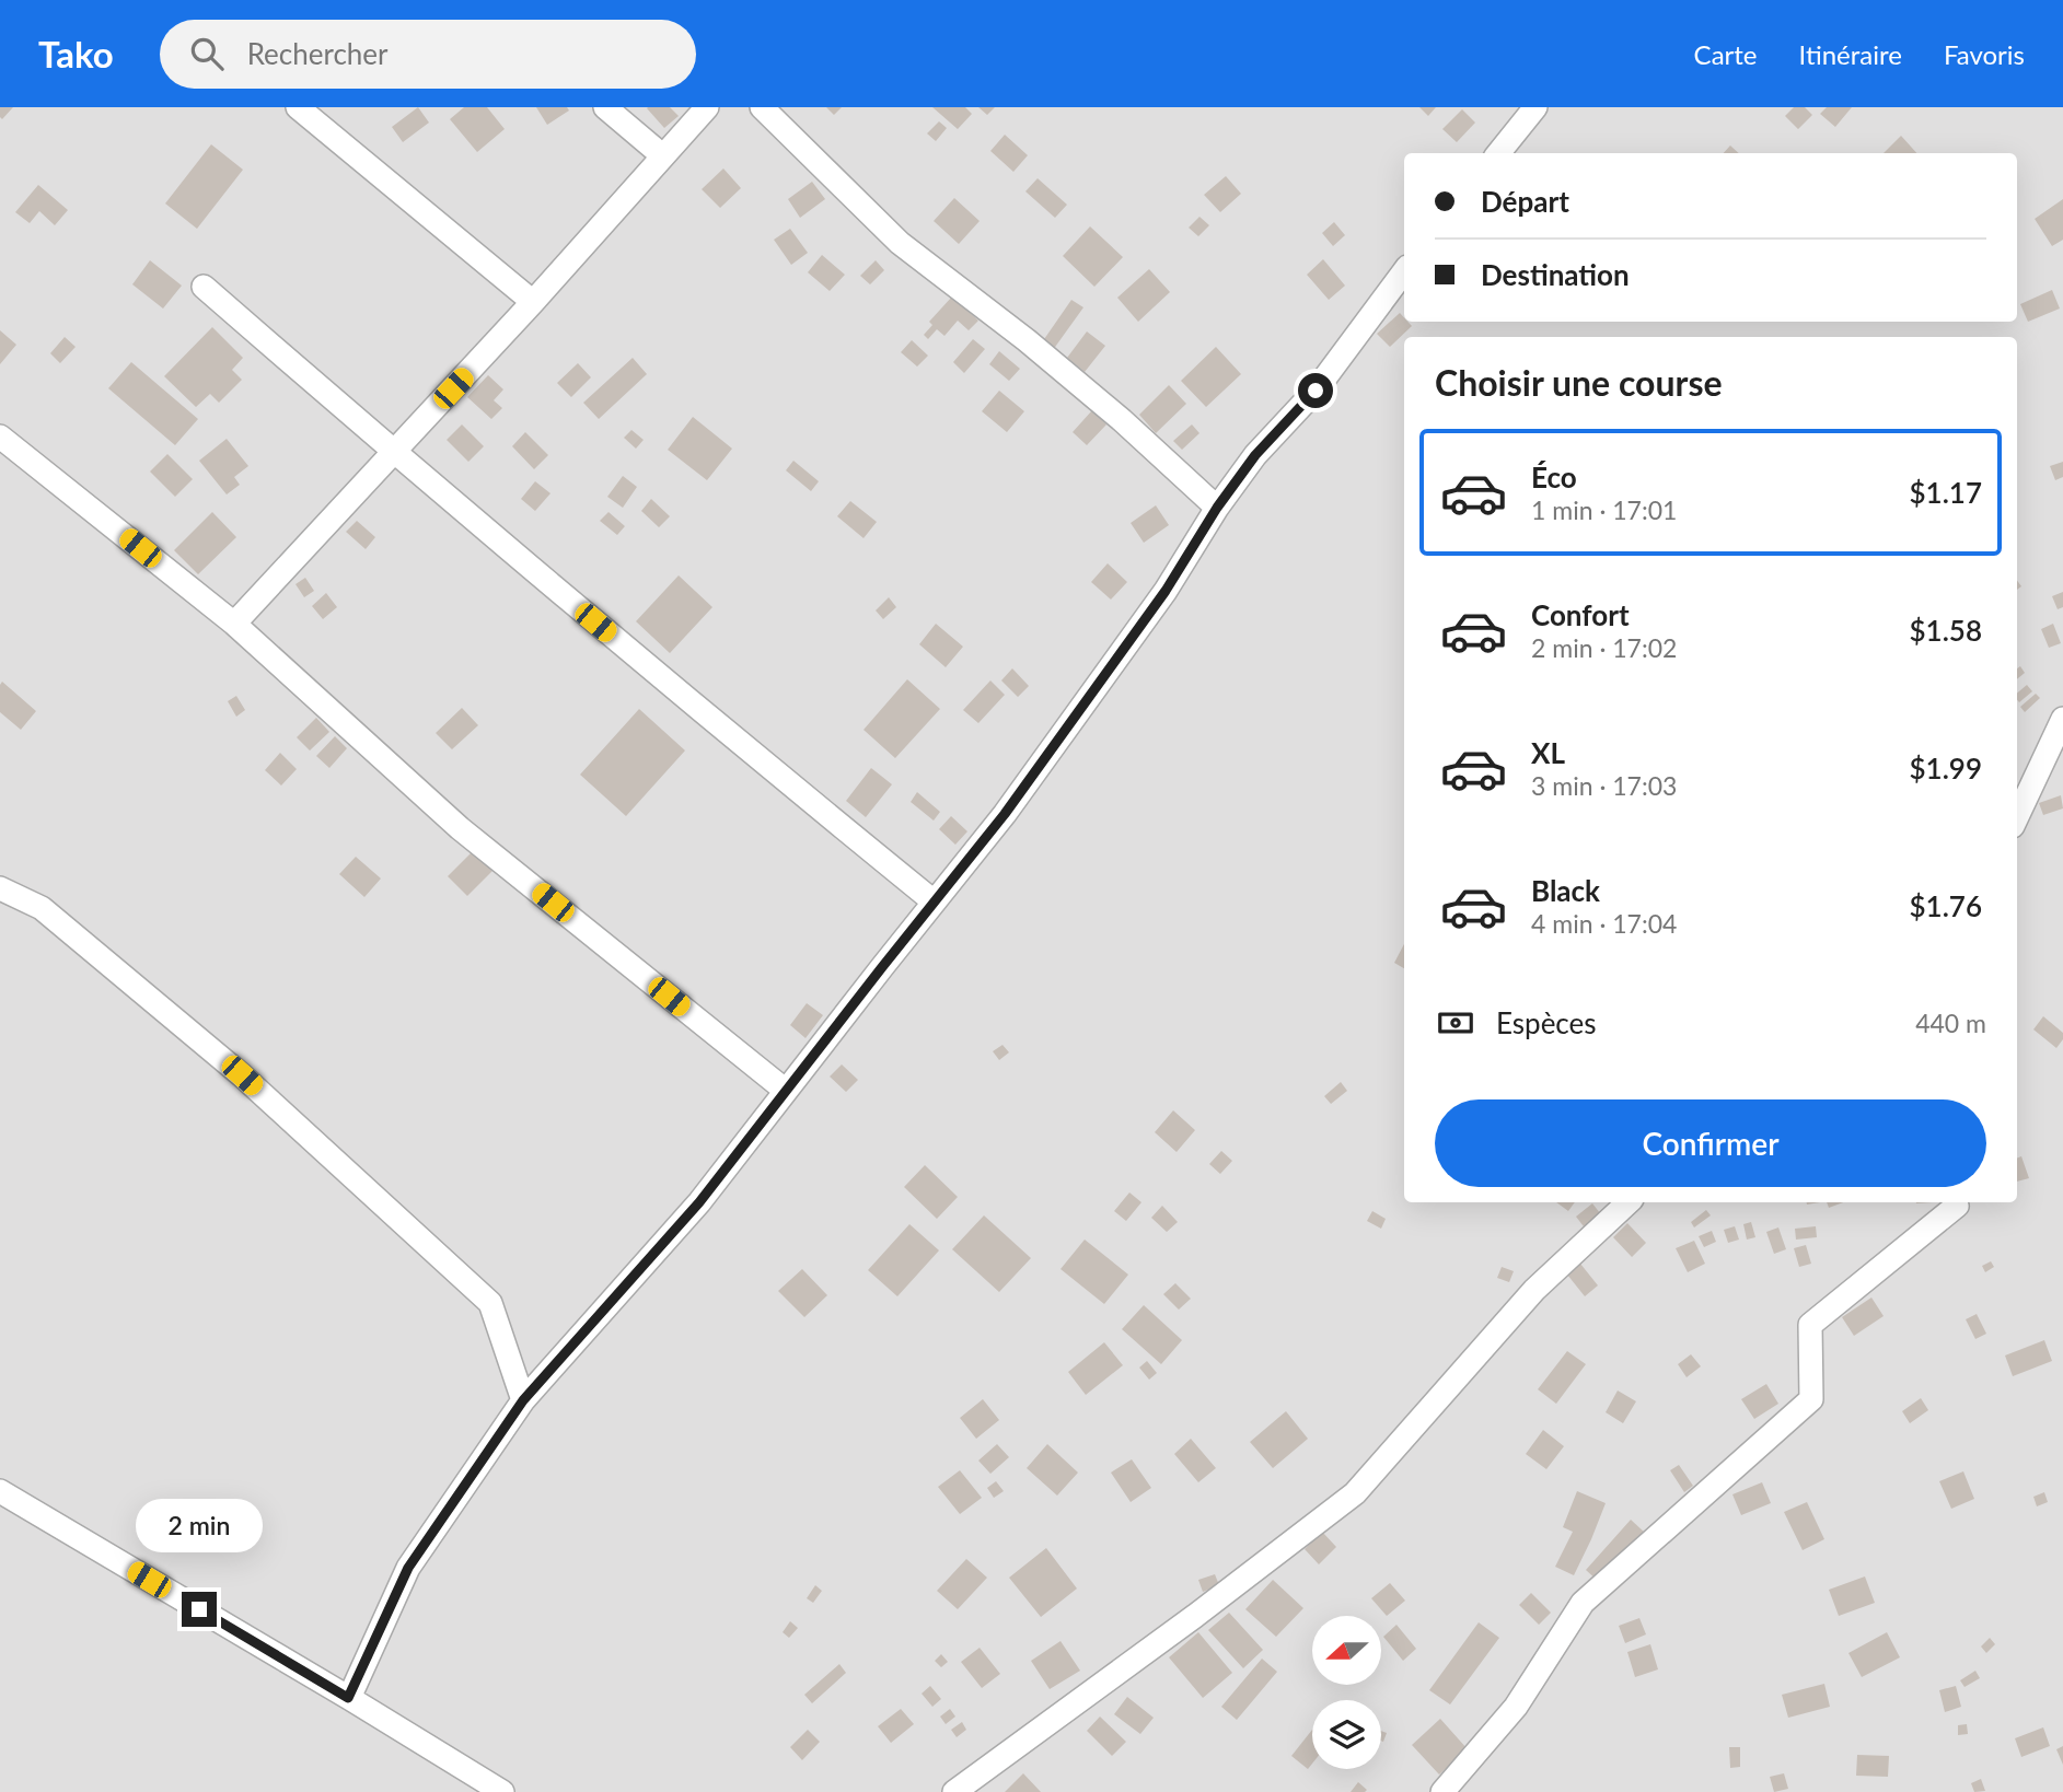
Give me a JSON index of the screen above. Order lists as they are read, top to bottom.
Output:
{
  "north": "left",
  "page": {
    "header": "Tako",
    "search": "Rechercher",
    "nav": ["Carte", "Itinéraire", "Favoris"],
    "banner": ["Départ", "Destination"],
    "heading": "Choisir une course",
    "list": [
      {
        "name": "Éco",
        "note": "1 min · 17:01",
        "value": "$1.17"
      },
      {
        "name": "Confort",
        "note": "2 min · 17:02",
        "value": "$1.58"
      },
      {
        "name": "XL",
        "note": "3 min · 17:03",
        "value": "$1.99"
      },
      {
        "name": "Black",
        "note": "4 min · 17:04",
        "value": "$1.76"
      }
    ],
    "pay": ["Espèces", "440 m"],
    "buttons": "Confirmer",
    "bubble": "2 min"
  }
}
